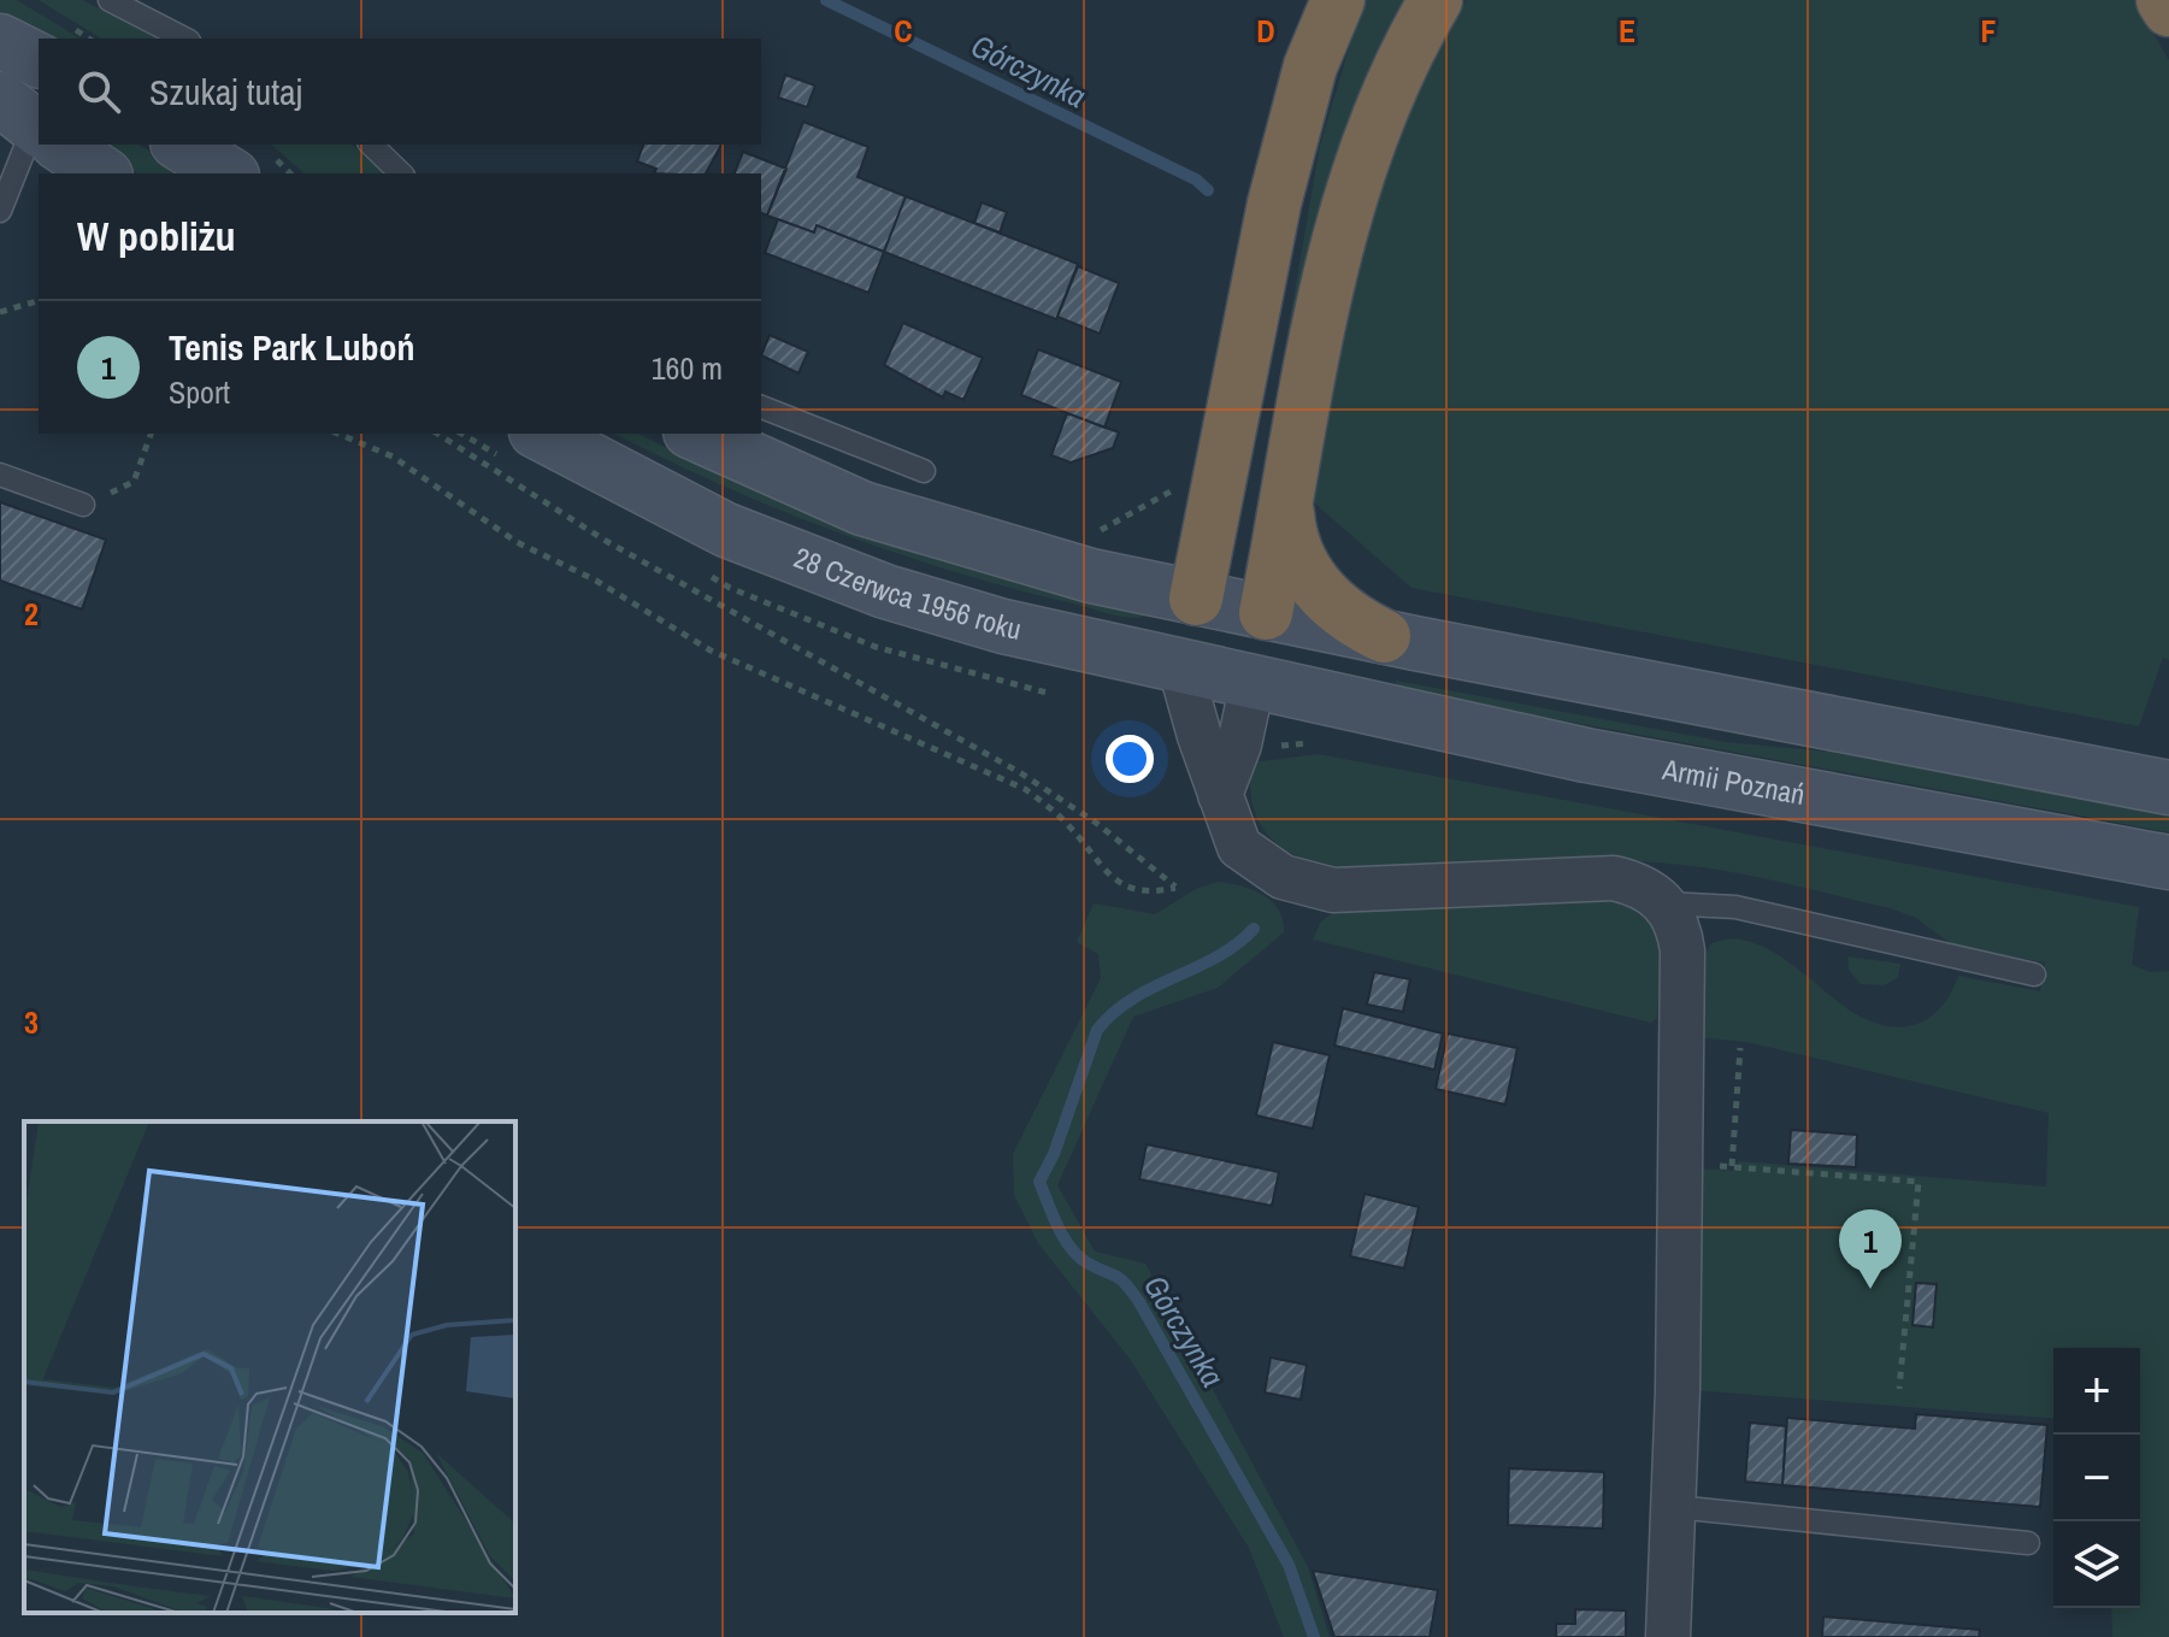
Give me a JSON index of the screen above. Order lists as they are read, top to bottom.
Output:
{
  "streets": {
    "main road": ["28 Czerwca 1956 roku", "Armii Poznań"]
  },
  "crossings": [
    ["28 Czerwca 1956 roku", "Armii Poznań"]
  ],
  "water": ["Górczynka"],
  "page": {
    "search": "Szukaj tutaj",
    "heading": "W pobliżu",
    "list": [
      {
        "mark": "1",
        "name": "Tenis Park Luboń",
        "note": "Sport",
        "value": "160 m"
      }
    ],
    "pins": "1",
    "map_buttons": ["+", "−"]
  },
  "grid": {
    "columns": [
      "C",
      "D",
      "E",
      "F"
    ],
    "rows": ["2", "3"]
  }
}
